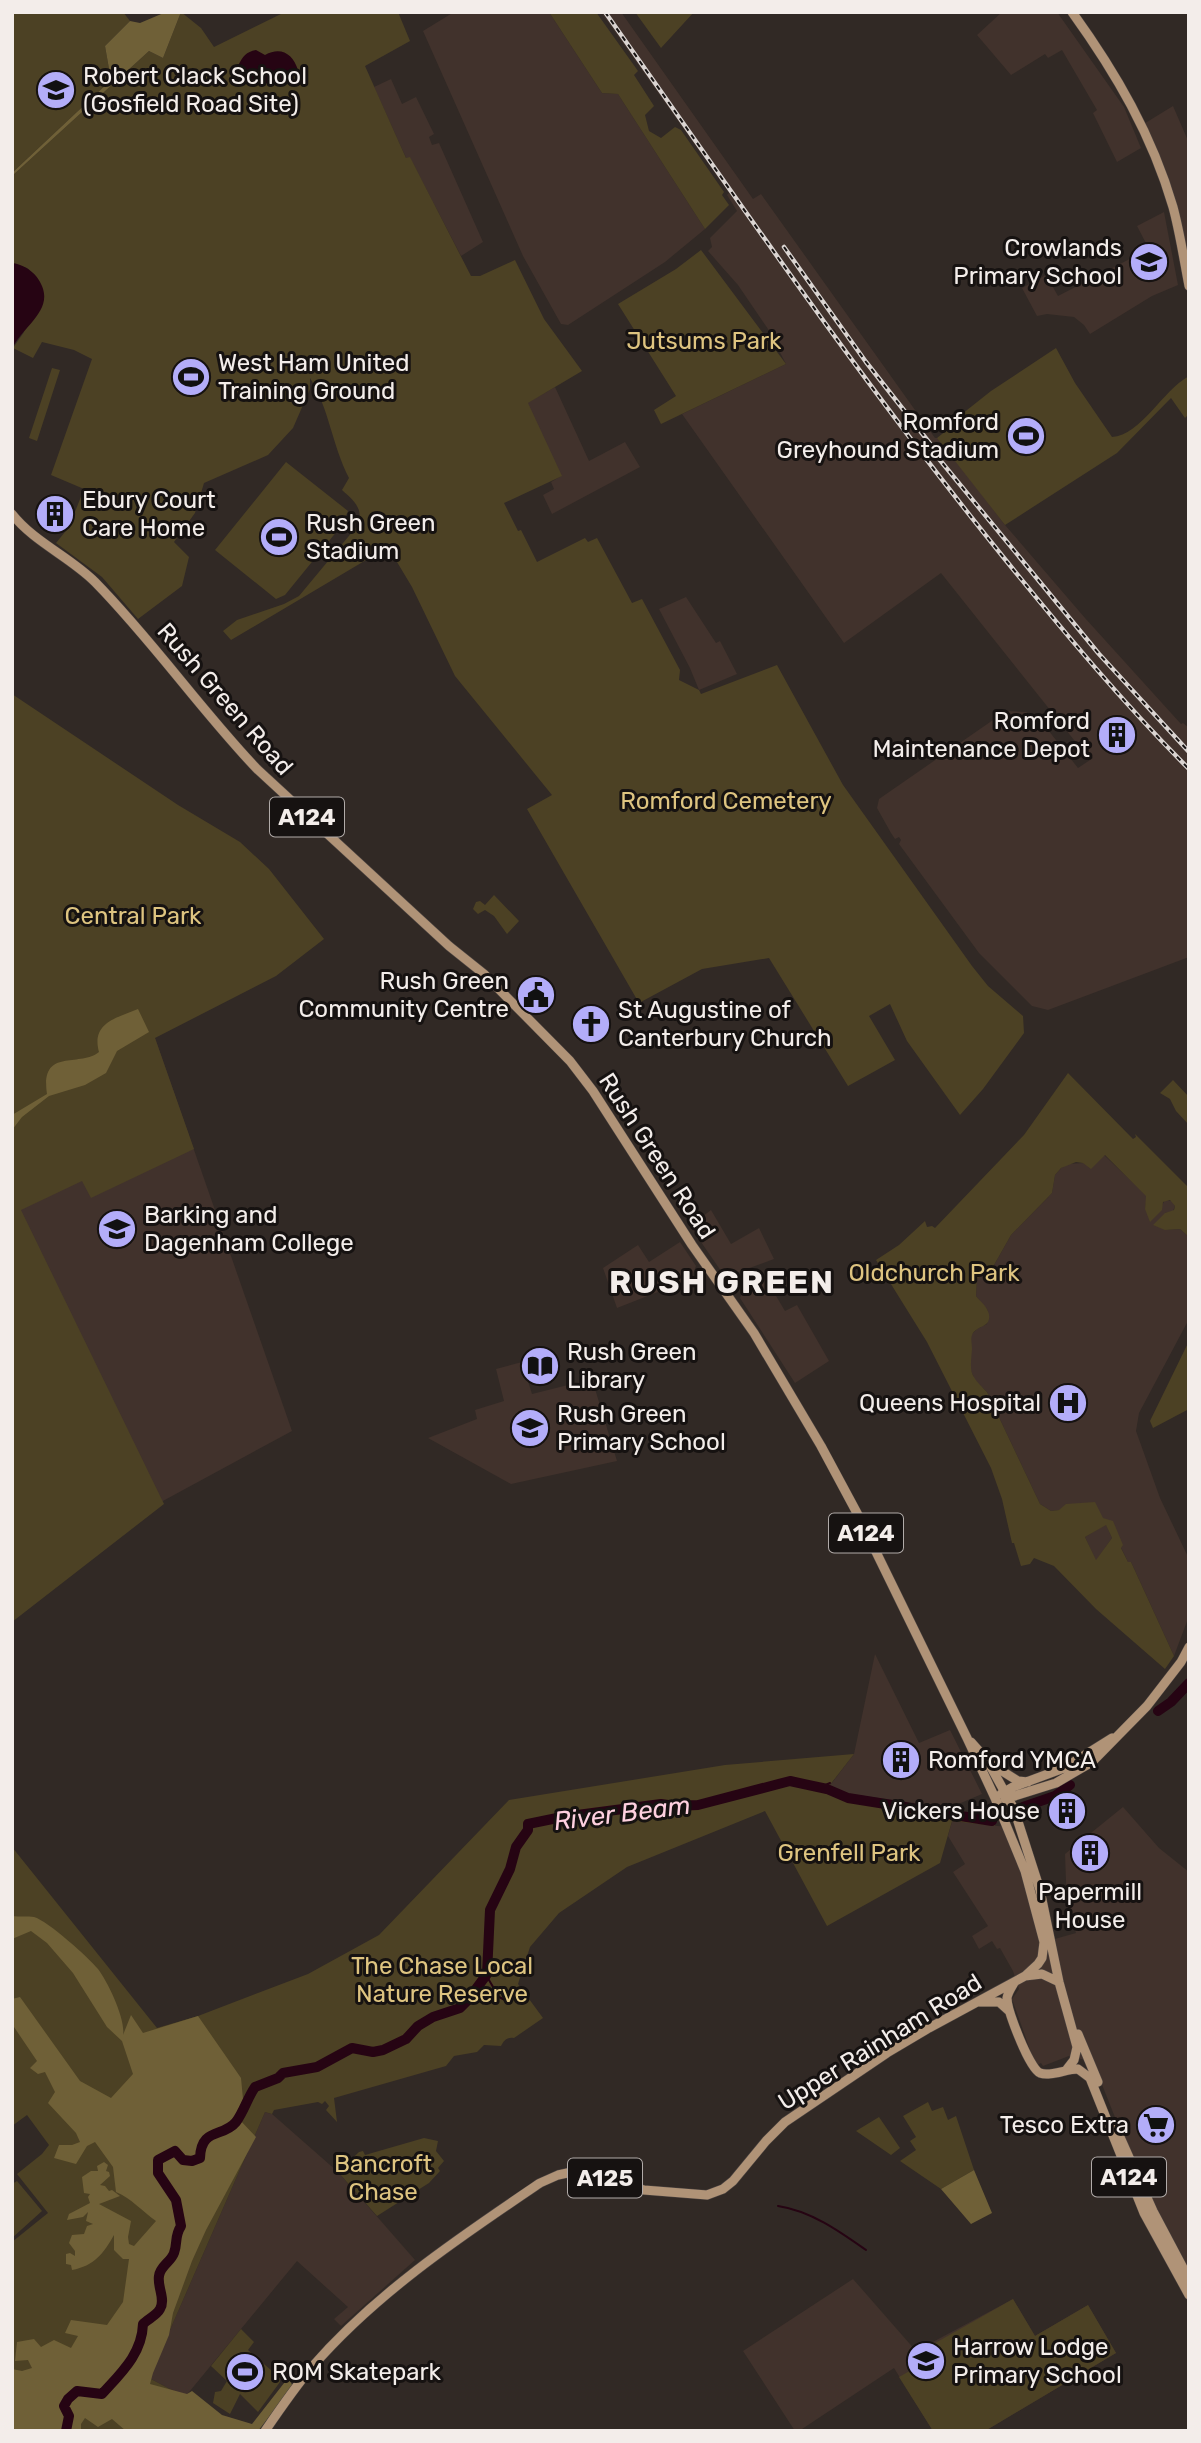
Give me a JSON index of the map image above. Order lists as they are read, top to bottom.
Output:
{
  "streets": {
    "main road": [
      "Rush Green Road",
      "A124",
      "Upper Rainham Road",
      "A125"
    ]
  },
  "crossings": [
    ["Rush Green Road", "A124"],
    ["Rush Green Road", "A125"],
    ["Upper Rainham Road", "A125"]
  ],
  "districts": ["RUSH GREEN"],
  "water": ["River Beam"],
  "parks": [
    "Jutsums Park",
    "Romford Cemetery",
    "Central Park",
    "Oldchurch Park",
    "Grenfell Park",
    "The Chase Local Nature Reserve",
    "Bancroft Chase"
  ],
  "places": {
    "school or university": [
      "Robert Clack School (Gosfield Road Site)",
      "Crowlands Primary School",
      "Barking and Dagenham College",
      "Rush Green Primary School",
      "Harrow Lodge Primary School"
    ],
    "sports": [
      "West Ham United Training Ground",
      "Romford Greyhound Stadium",
      "Rush Green Stadium",
      "ROM Skatepark"
    ],
    "building": [
      "Ebury Court Care Home",
      "Romford Maintenance Depot",
      "Romford YMCA",
      "Vickers House",
      "Papermill House"
    ],
    "public building": ["Rush Green Community Centre"],
    "church": ["St Augustine of Canterbury Church"],
    "library": ["Rush Green Library"],
    "hospital": ["Queens Hospital"],
    "supermarket": ["Tesco Extra"]
  }
}
